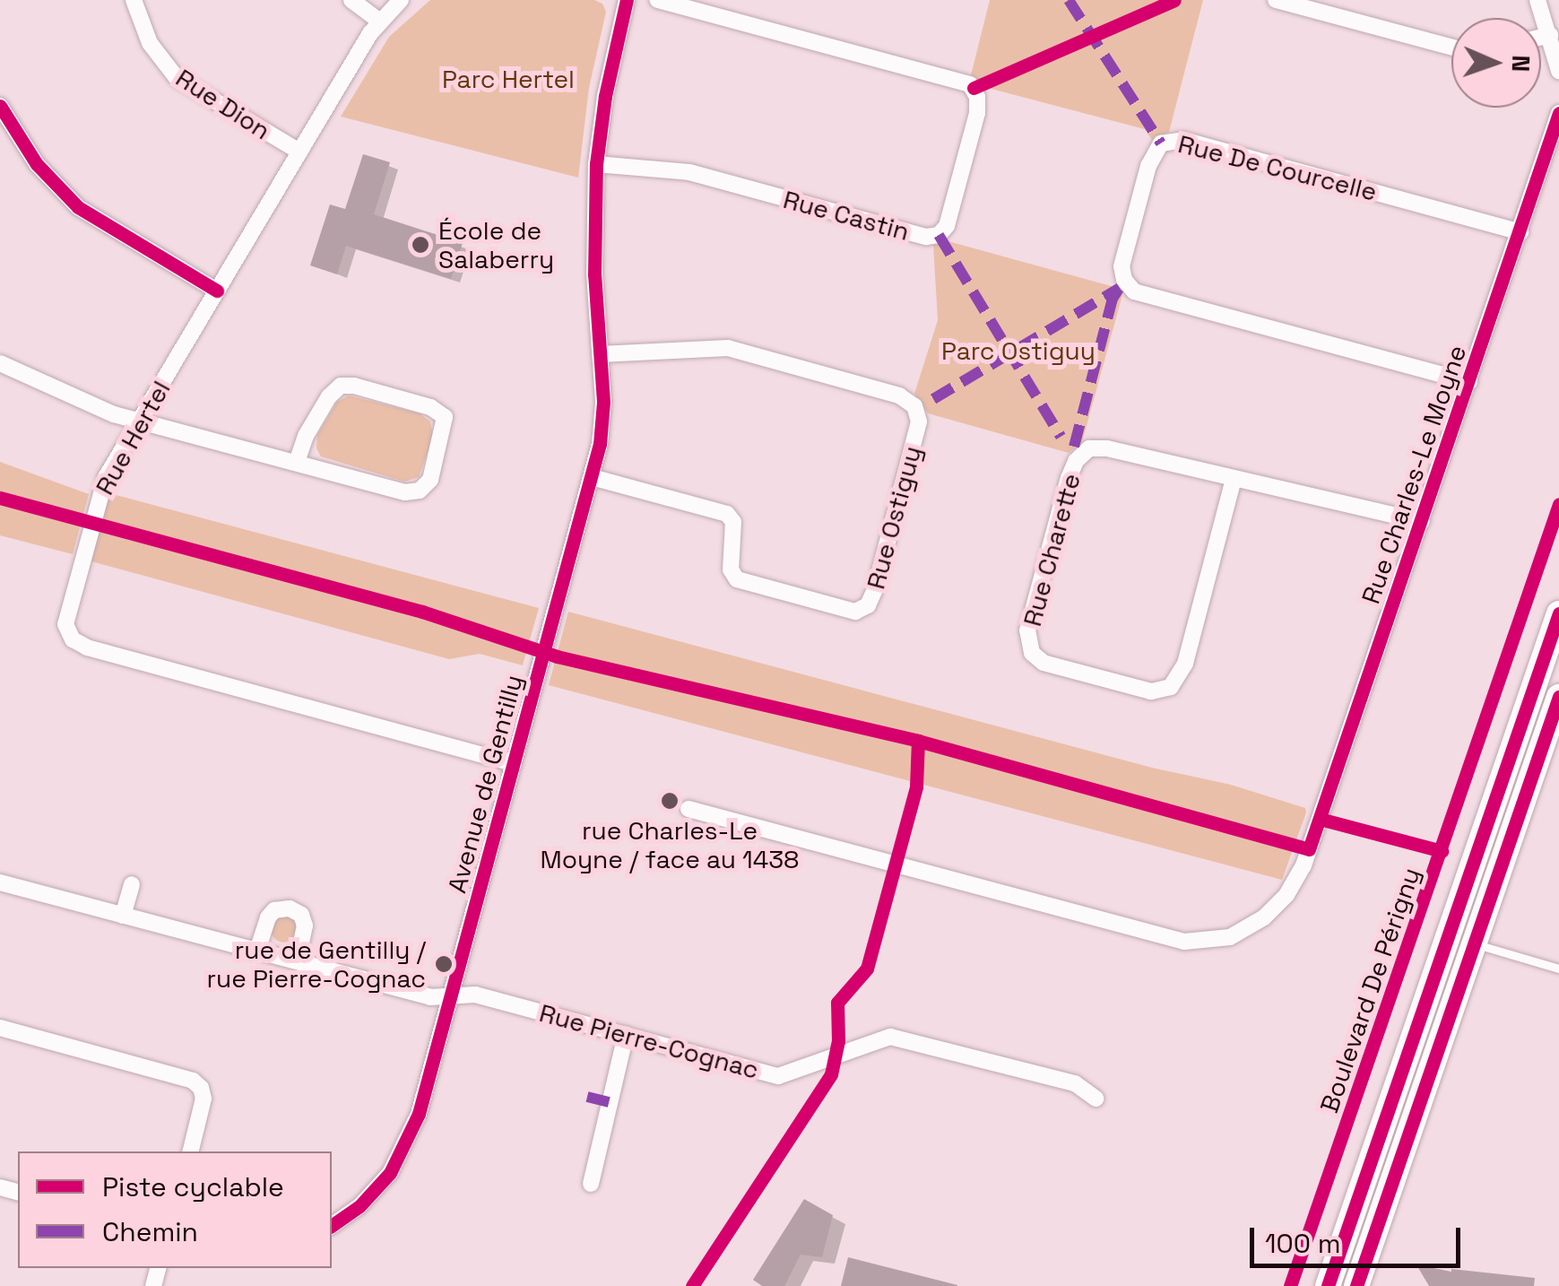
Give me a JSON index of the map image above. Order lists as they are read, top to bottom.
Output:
{
  "streets": {
    "street": [
      "Rue Dion",
      "Rue De Courcelle",
      "Rue Castin",
      "Rue Hertel",
      "Rue Charles-Le Moyne",
      "Rue Ostiguy",
      "Rue Charette",
      "Avenue de Gentilly",
      "Rue Pierre-Cognac"
    ],
    "cycle path": ["Boulevard De Périgny"]
  },
  "crossings": [
    ["Rue Dion", "Rue Hertel"],
    ["Rue De Courcelle", "Rue Charles-Le Moyne"],
    ["Rue Castin", "Avenue de Gentilly"],
    ["Rue Hertel", "Avenue de Gentilly"],
    ["Rue Charles-Le Moyne", "Rue Charette"],
    ["Rue Ostiguy", "Avenue de Gentilly"],
    ["Avenue de Gentilly", "Rue Pierre-Cognac"]
  ],
  "parks": ["Parc Hertel", "Parc Ostiguy"],
  "places": ["École de Salaberry", "rue Charles-Le Moyne / face au 1438", "rue de Gentilly / rue Pierre-Cognac"],
  "legend": ["Piste cyclable", "Chemin"],
  "scale_bar": "100 m",
  "north": "right"
}
